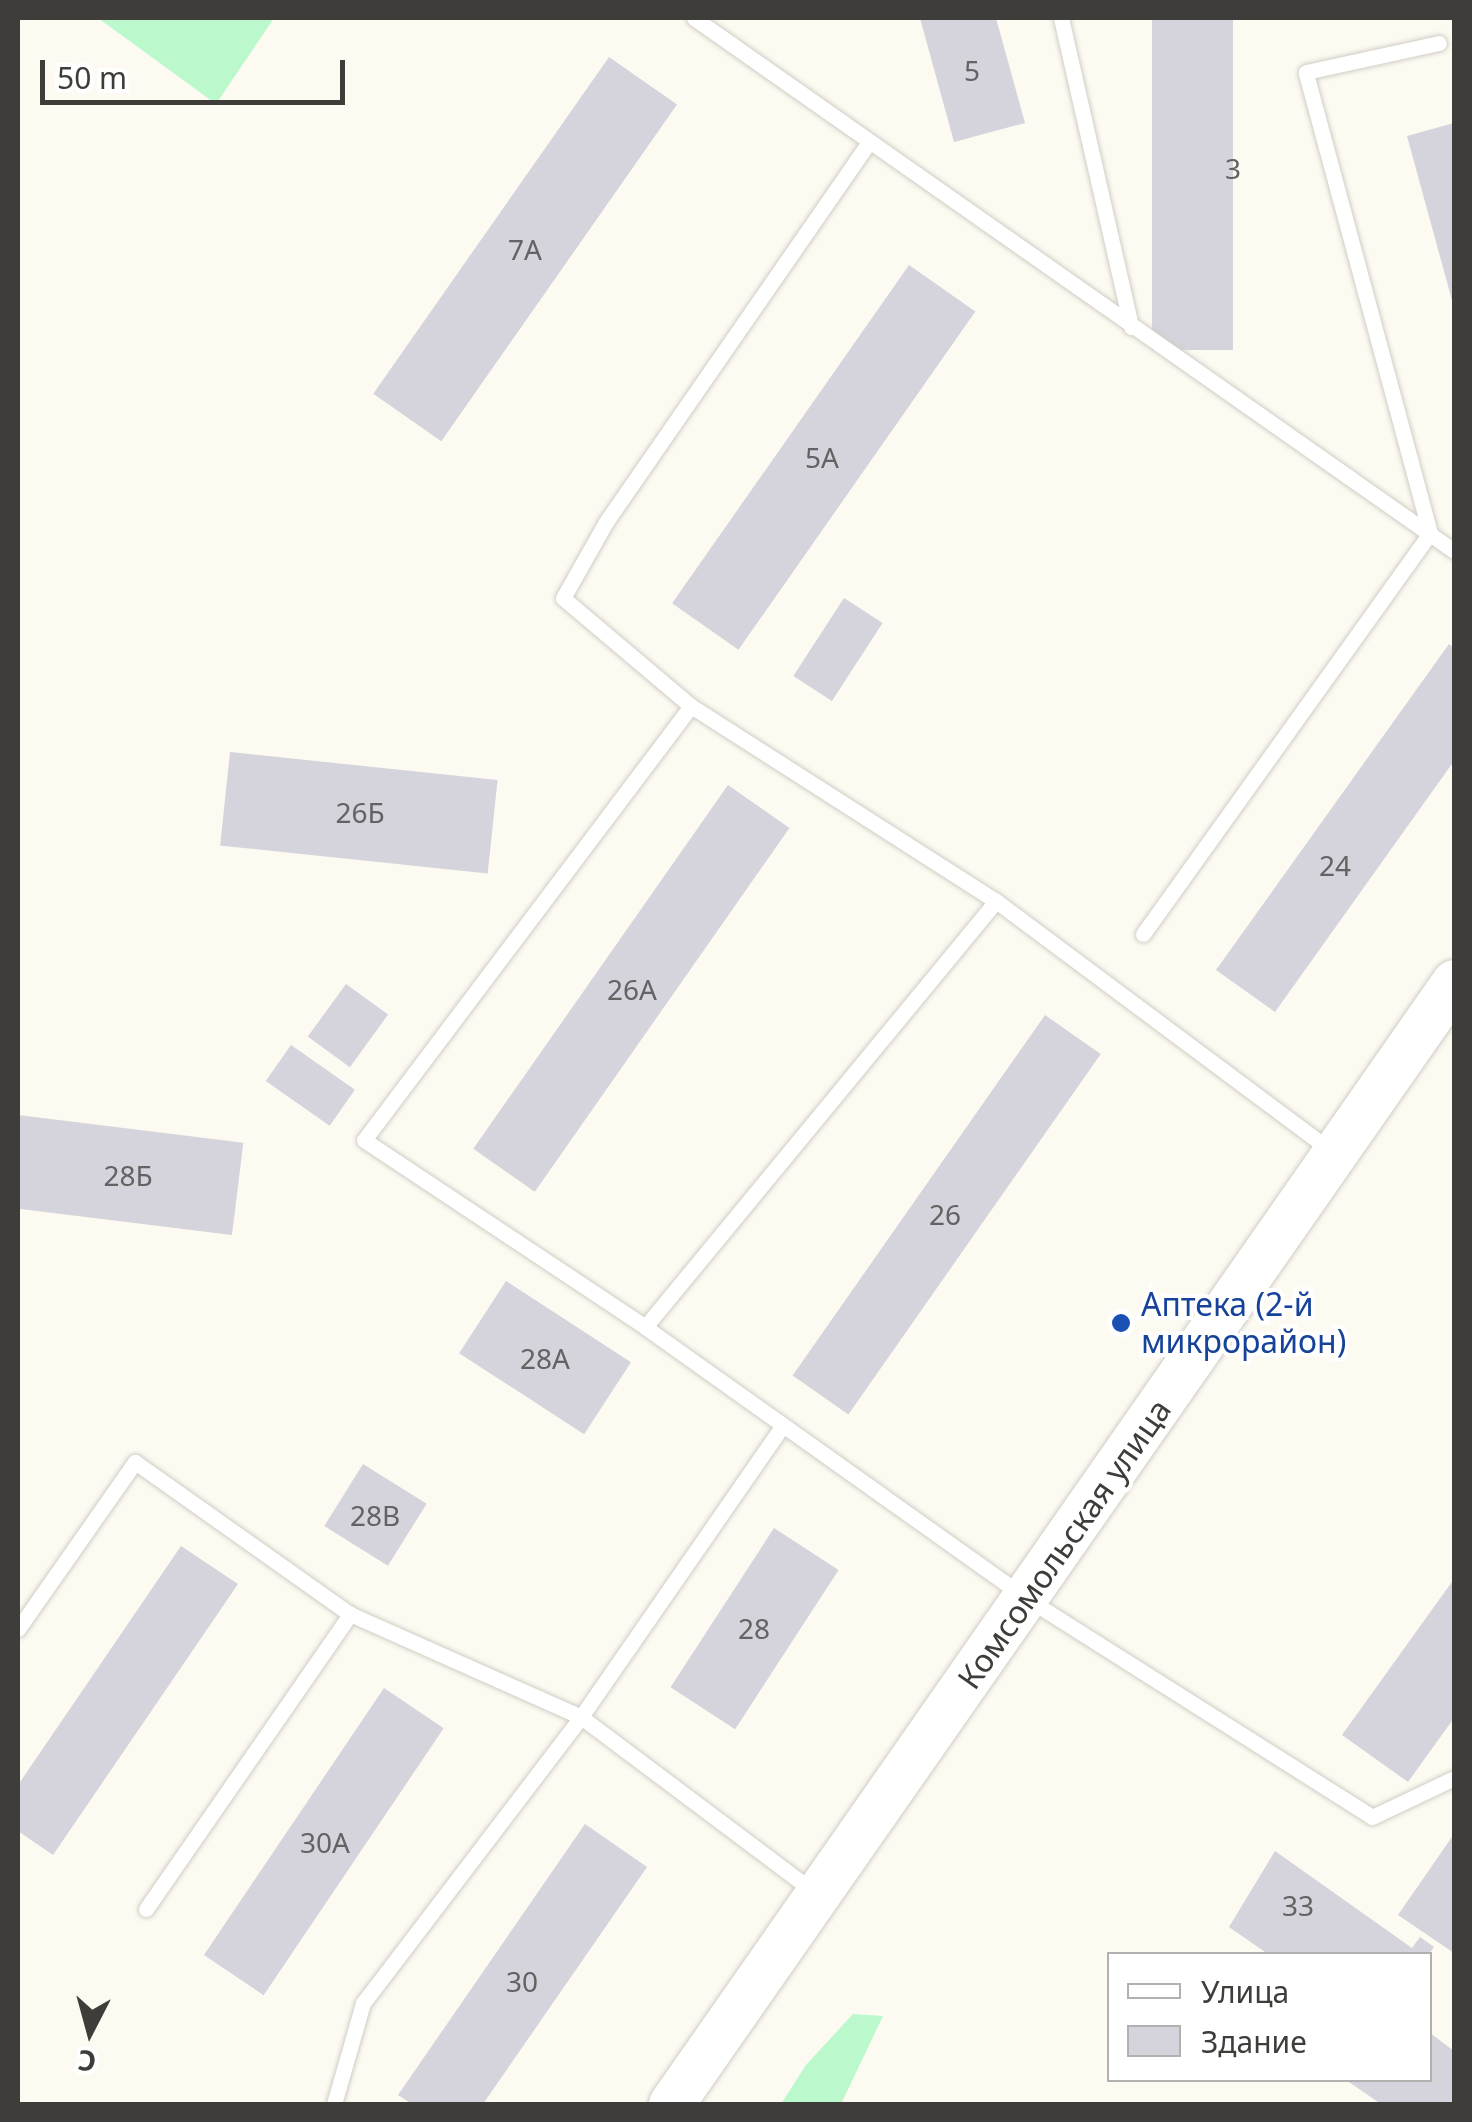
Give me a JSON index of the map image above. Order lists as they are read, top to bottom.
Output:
{
  "streets": {
    "main road": ["Комсомольская улица"]
  },
  "places": ["Аптека (2-й микрорайон)"],
  "house_numbers": [
    "5",
    "3",
    "7А",
    "5А",
    "26Б",
    "24",
    "26А",
    "28Б",
    "26",
    "28А",
    "28В",
    "28",
    "30А",
    "33",
    "30"
  ],
  "legend": ["Улица", "Здание"],
  "scale_bar": "50 m",
  "north": "bottom"
}
